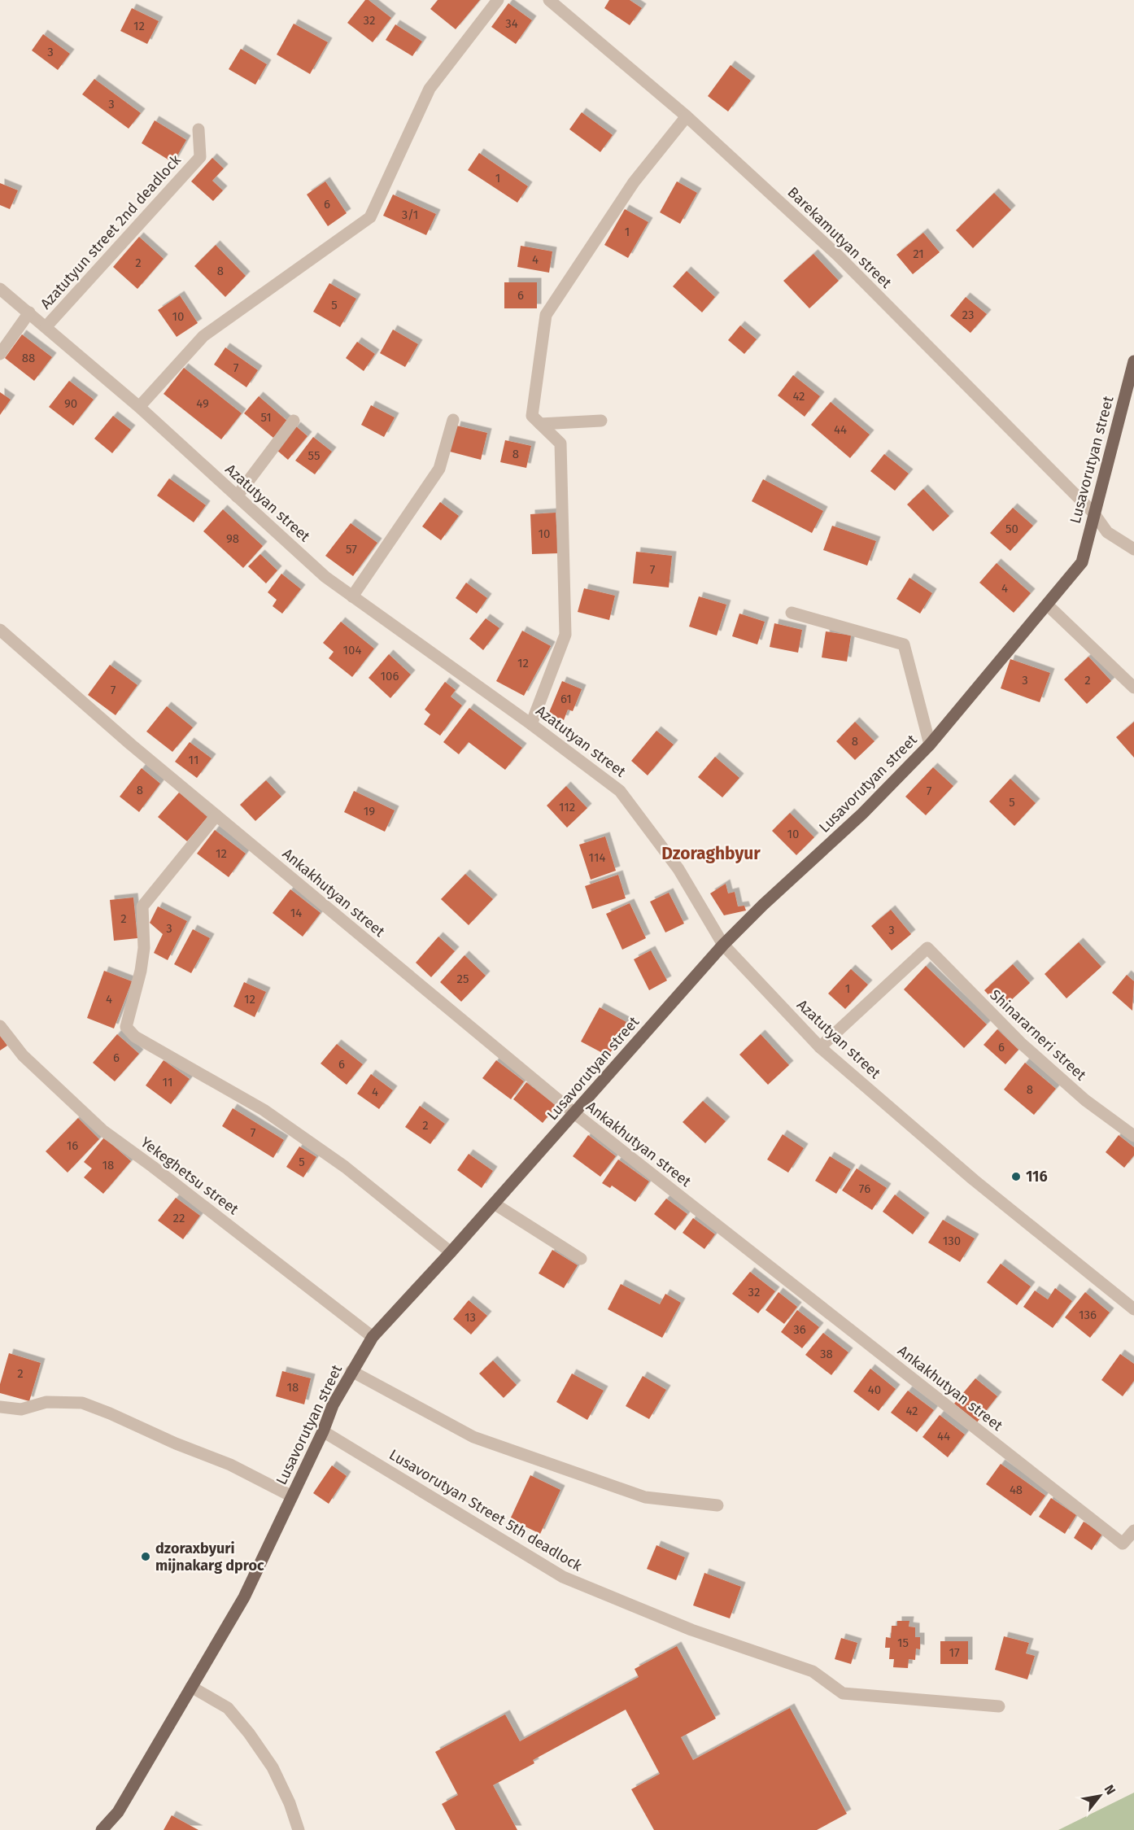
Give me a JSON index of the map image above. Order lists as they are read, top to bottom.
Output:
{
  "streets": {
    "main road": ["Lusavorutyan street"],
    "street": [
      "Azatutyun street 2nd deadlock",
      "Barekamutyan street",
      "Azatutyan street",
      "Ankakhutyan street",
      "Shinararneri street",
      "Yekeghetsu street",
      "Lusavorutyan Street 5th deadlock"
    ]
  },
  "crossings": [
    ["Azatutyun street 2nd deadlock", "Azatutyan street"],
    ["Barekamutyan street", "Lusavorutyan street"],
    ["Lusavorutyan street", "Azatutyan street"],
    ["Lusavorutyan street", "Ankakhutyan street"],
    ["Lusavorutyan street", "Yekeghetsu street"],
    ["Lusavorutyan street", "Lusavorutyan Street 5th deadlock"],
    ["Azatutyan street", "Shinararneri street"]
  ],
  "districts": ["Dzoraghbyur"],
  "places": ["116", "dzoraxbyuri mijnakarg dproc"],
  "house_numbers": [
    "32",
    "34",
    "12",
    "3",
    "3",
    "1",
    "6",
    "3/1",
    "1",
    "21",
    "4",
    "2",
    "8",
    "6",
    "5",
    "23",
    "10",
    "88",
    "7",
    "42",
    "90",
    "49",
    "51",
    "44",
    "8",
    "55",
    "50",
    "10",
    "98",
    "57",
    "7",
    "4",
    "104",
    "12",
    "106",
    "3",
    "2",
    "7",
    "61",
    "8",
    "11",
    "8",
    "7",
    "5",
    "112",
    "19",
    "10",
    "12",
    "114",
    "14",
    "2",
    "3",
    "3",
    "25",
    "1",
    "4",
    "12",
    "6",
    "6",
    "6",
    "11",
    "8",
    "4",
    "2",
    "7",
    "16",
    "5",
    "18",
    "76",
    "22",
    "130",
    "32",
    "136",
    "13",
    "36",
    "38",
    "2",
    "18",
    "40",
    "42",
    "44",
    "48",
    "15",
    "17"
  ],
  "north": "top right"
}
